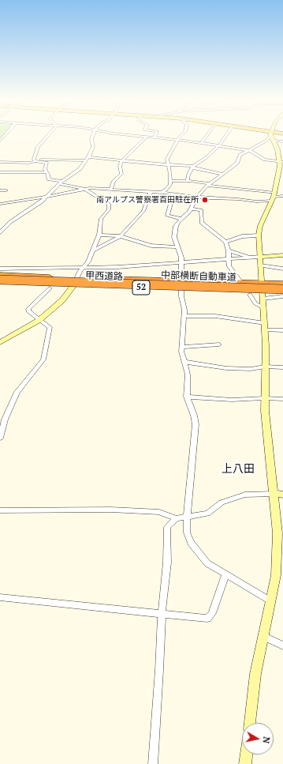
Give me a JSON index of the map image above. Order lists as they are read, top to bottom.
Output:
{
  "streets": {
    "highway": ["甲西道路", "中部横断自動車道", "52"]
  },
  "crossings": [
    ["甲西道路", "中部横断自動車道"]
  ],
  "districts": ["上八田"],
  "places": ["南アルプス警察署百田駐在所"],
  "north": "right"
}
